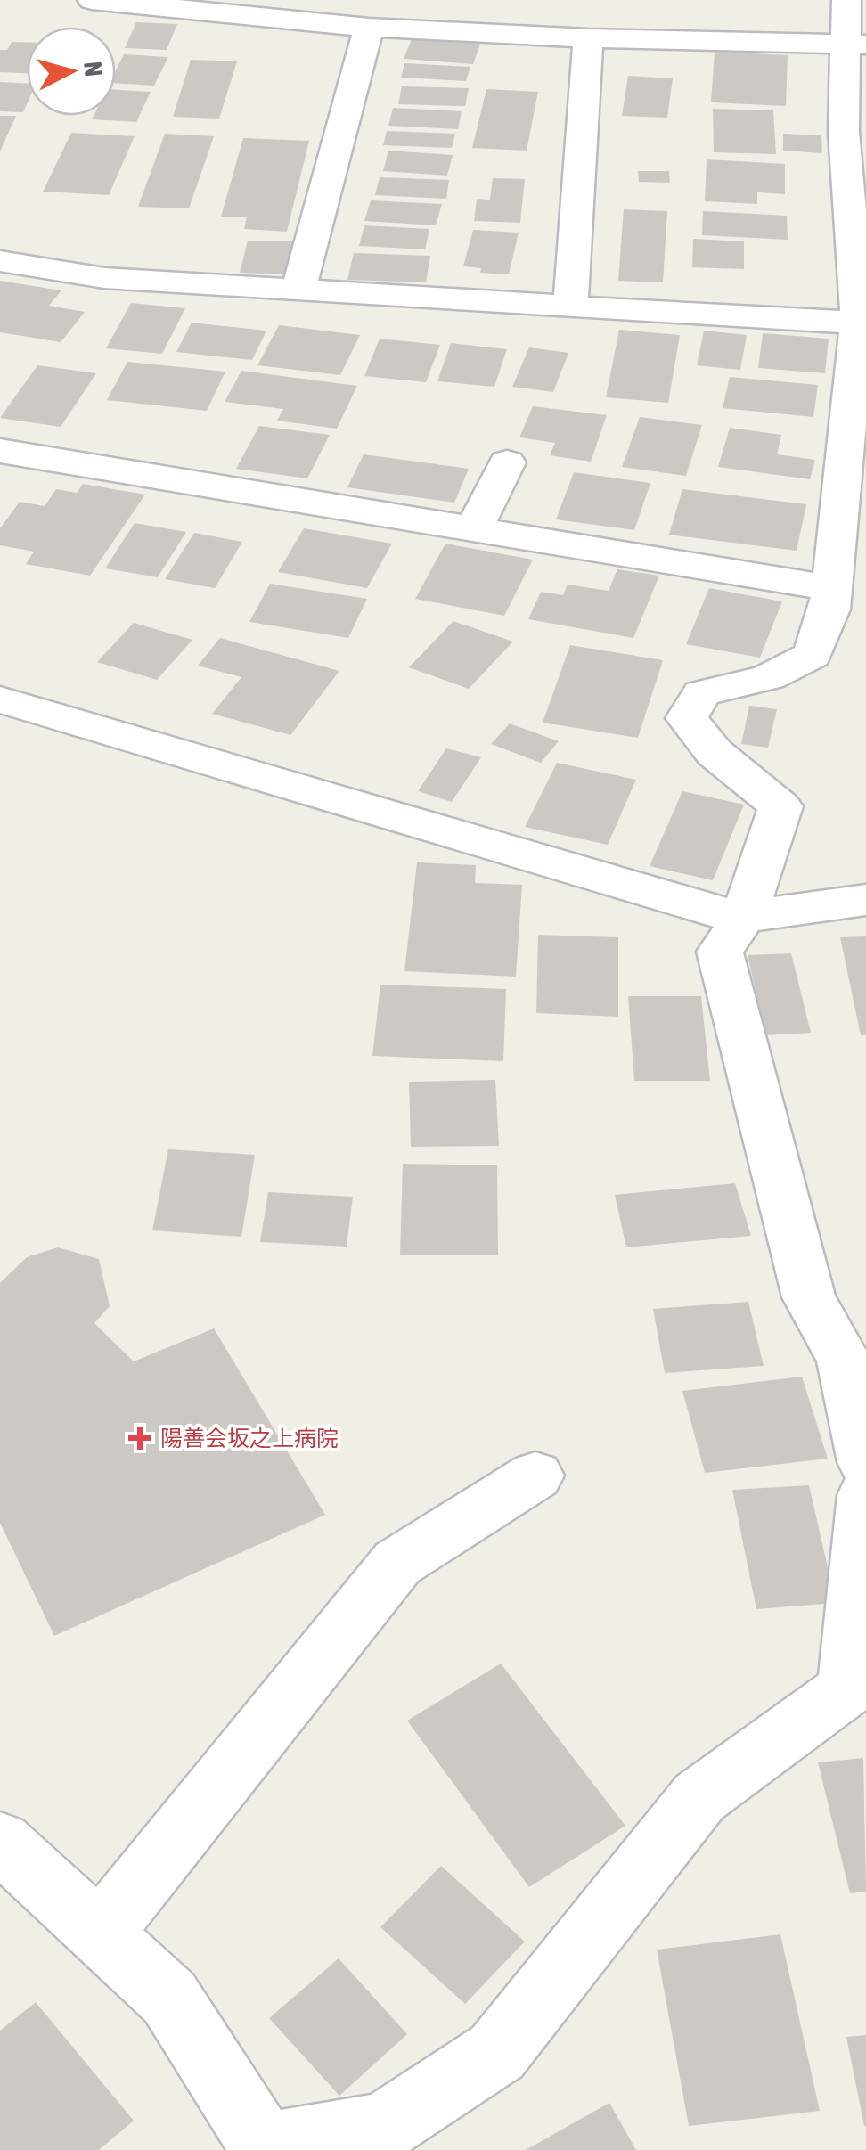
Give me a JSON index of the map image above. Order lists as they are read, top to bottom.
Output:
{
  "places": {
    "health": ["陽善会坂之上病院"]
  },
  "north": "right"
}
